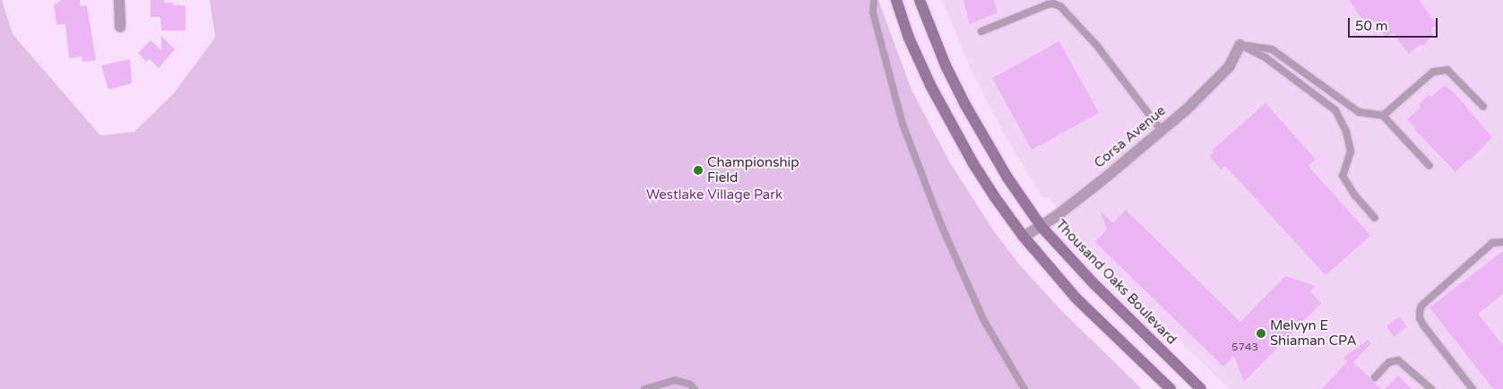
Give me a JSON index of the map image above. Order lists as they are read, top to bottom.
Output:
{
  "streets": {
    "main road": ["Thousand Oaks Boulevard"],
    "street": ["Corsa Avenue"]
  },
  "crossings": [
    ["Corsa Avenue", "Thousand Oaks Boulevard"]
  ],
  "parks": ["Westlake Village Park"],
  "places": ["Championship Field", "Melvyn E Shiaman CPA"],
  "house_numbers": ["5743"],
  "scale_bar": "50 m"
}
